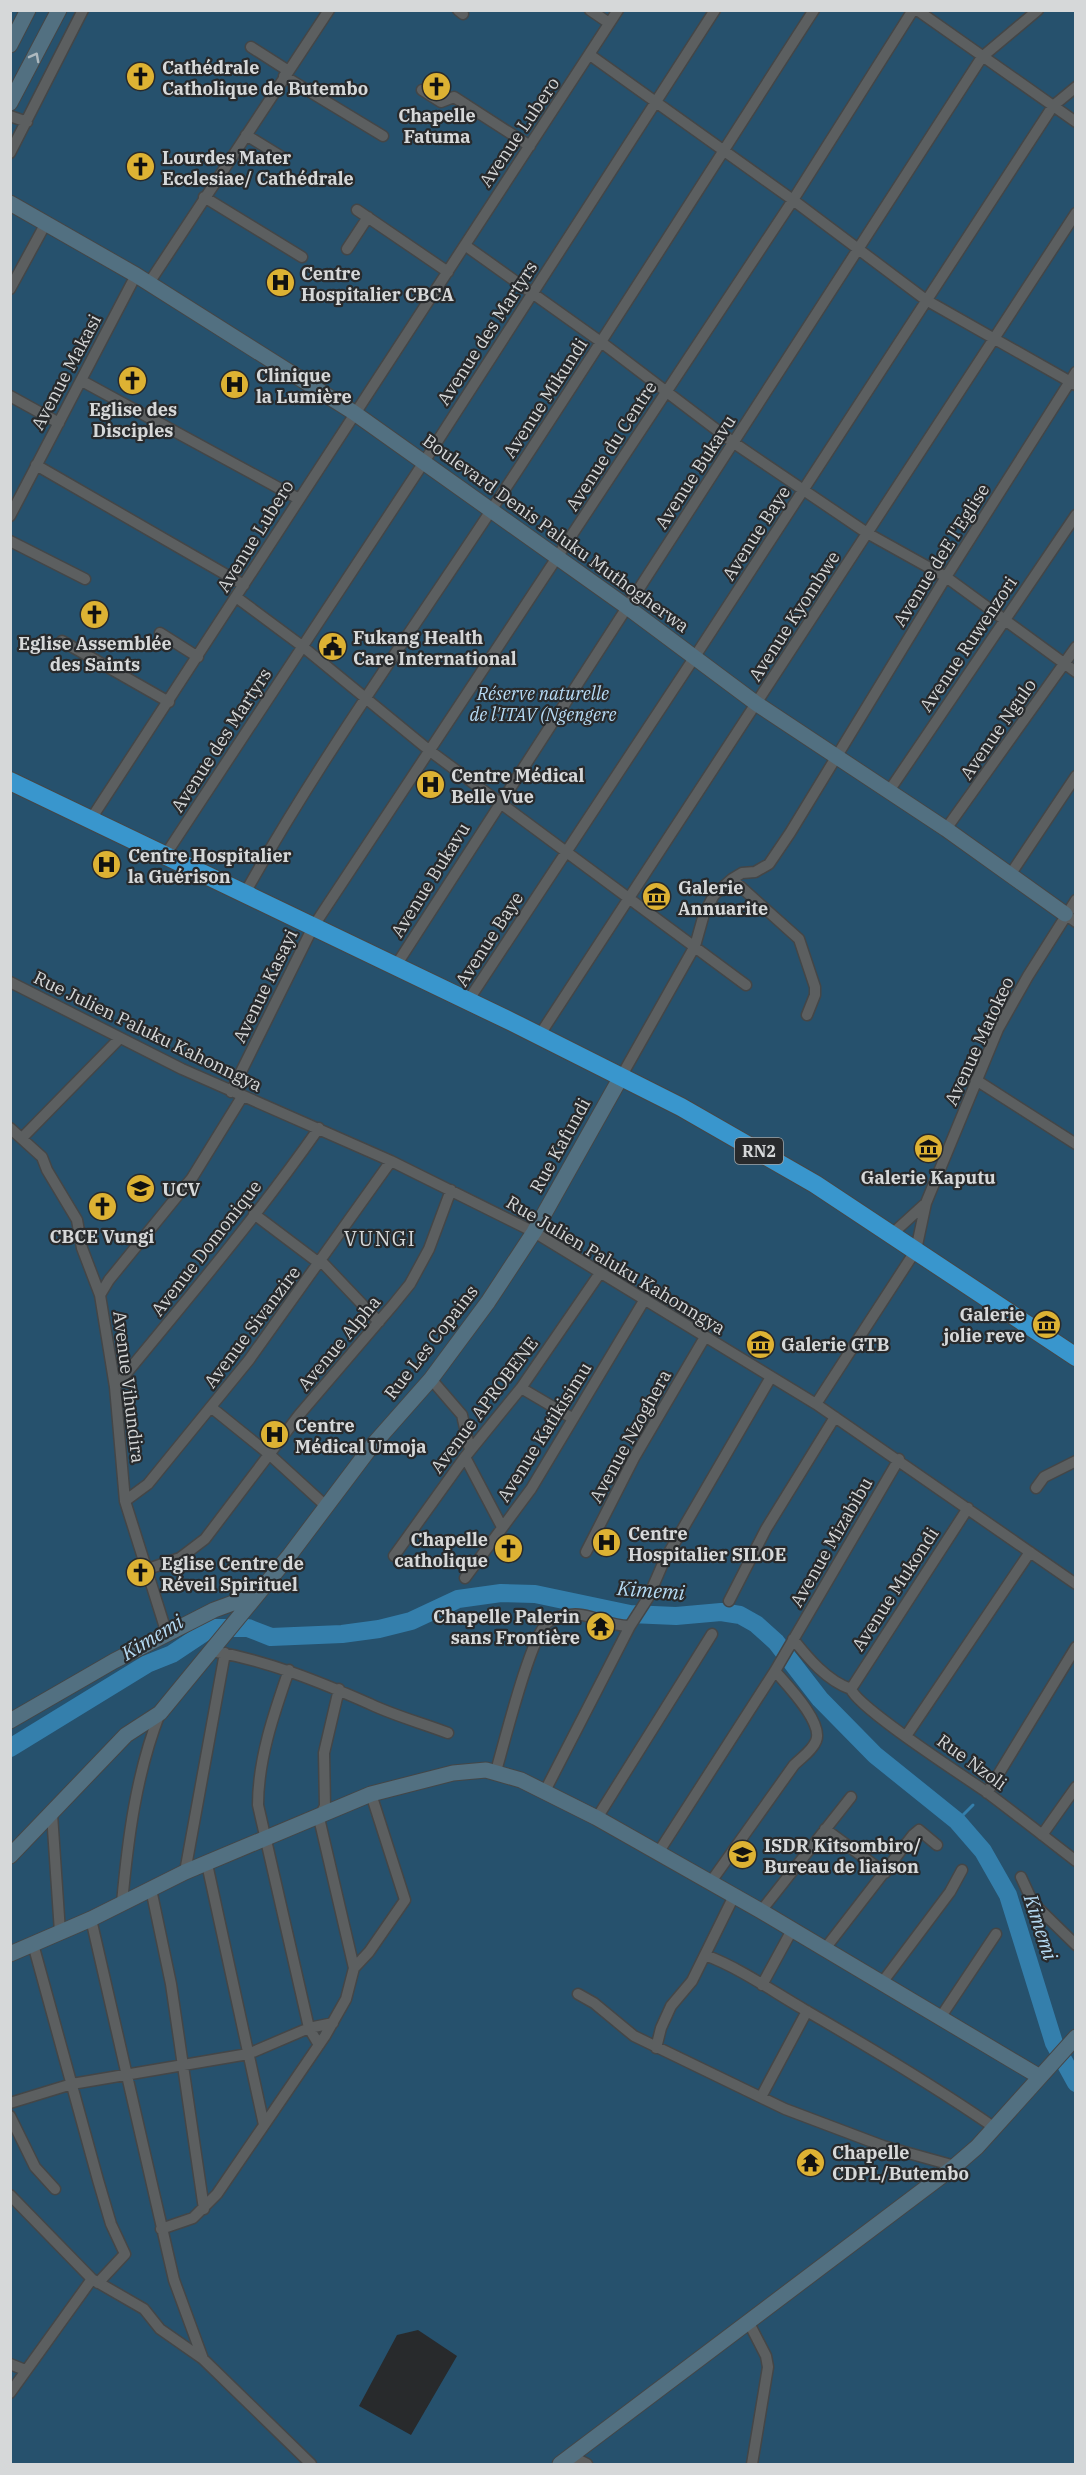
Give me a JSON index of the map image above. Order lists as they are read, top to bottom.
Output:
{
  "streets": {
    "highway": ["RN2"],
    "street": [
      "Avenue Lubero",
      "Avenue des Martyrs",
      "Avenue Makasi",
      "Avenue Mikundi",
      "Avenue du Centre",
      "Avenue Bukavu",
      "Boulevard Denis Paluku Muthogherwa",
      "Avenue Baye",
      "Avenue deE l'Eglise",
      "Avenue Kyombwe",
      "Avenue Ruwenzori",
      "Avenue Ngulo",
      "Avenue Kasayi",
      "Rue Julien Paluku Kahonngya",
      "Avenue Matokeo",
      "Rue Kafundi",
      "Avenue Domonique",
      "Avenue Sivanzire",
      "Rue Les Copains",
      "Avenue Alpha",
      "Avenue Vihundira",
      "Avenue APROBENE",
      "Avenue Katikisimu",
      "Avenue Nzoghera",
      "Avenue Mizabibu",
      "Avenue Mukondi",
      "Rue Nzoli"
    ]
  },
  "crossings": [
    ["Avenue Lubero", "Boulevard Denis Paluku Muthogherwa"],
    ["Avenue Lubero", "RN2"],
    ["Avenue des Martyrs", "Boulevard Denis Paluku Muthogherwa"],
    ["Avenue des Martyrs", "RN2"],
    ["Avenue Makasi", "Boulevard Denis Paluku Muthogherwa"],
    ["Avenue Mikundi", "Boulevard Denis Paluku Muthogherwa"],
    ["Avenue Mikundi", "RN2"],
    ["Avenue du Centre", "Boulevard Denis Paluku Muthogherwa"],
    ["Avenue du Centre", "Avenue Kasayi"],
    ["Avenue du Centre", "RN2"],
    ["Avenue Bukavu", "Boulevard Denis Paluku Muthogherwa"],
    ["Avenue Bukavu", "RN2"],
    ["Boulevard Denis Paluku Muthogherwa", "Avenue Baye"],
    ["Boulevard Denis Paluku Muthogherwa", "Avenue deE l'Eglise"],
    ["Boulevard Denis Paluku Muthogherwa", "Avenue Kyombwe"],
    ["Boulevard Denis Paluku Muthogherwa", "Avenue Ruwenzori"],
    ["Boulevard Denis Paluku Muthogherwa", "Avenue Ngulo"],
    ["Boulevard Denis Paluku Muthogherwa", "Avenue Matokeo"],
    ["Avenue Baye", "RN2"],
    ["Avenue Kyombwe", "RN2"],
    ["Avenue Kasayi", "Rue Julien Paluku Kahonngya"],
    ["Avenue Kasayi", "RN2"],
    ["Rue Julien Paluku Kahonngya", "Rue Kafundi"],
    ["Rue Julien Paluku Kahonngya", "Avenue Domonique"],
    ["Rue Julien Paluku Kahonngya", "Avenue Sivanzire"],
    ["Rue Julien Paluku Kahonngya", "Rue Les Copains"],
    ["Rue Julien Paluku Kahonngya", "Avenue Alpha"],
    ["Rue Julien Paluku Kahonngya", "Avenue APROBENE"],
    ["Rue Julien Paluku Kahonngya", "Avenue Katikisimu"],
    ["Rue Julien Paluku Kahonngya", "Avenue Nzoghera"],
    ["Rue Julien Paluku Kahonngya", "Avenue Mizabibu"],
    ["Rue Julien Paluku Kahonngya", "Avenue Mukondi"],
    ["Avenue Matokeo", "RN2"],
    ["Rue Kafundi", "RN2"],
    ["Rue Kafundi", "Rue Les Copains"],
    ["Avenue Domonique", "Avenue Vihundira"],
    ["Avenue Sivanzire", "Avenue Vihundira"],
    ["Rue Les Copains", "Avenue Vihundira"],
    ["Avenue Alpha", "Avenue Vihundira"],
    ["Avenue Mizabibu", "Rue Nzoli"],
    ["Avenue Mukondi", "Rue Nzoli"]
  ],
  "districts": ["VUNGI"],
  "water": ["Kimemi"],
  "parks": ["Réserve naturelle de l'ITAV (Ngengere"],
  "places": {
    "church": [
      "Cathédrale Catholique de Butembo",
      "Chapelle Fatuma",
      "Lourdes Mater Ecclesiae/ Cathédrale",
      "Eglise des Disciples",
      "Eglise Assemblée des Saints",
      "CBCE Vungi",
      "Chapelle catholique",
      "Eglise Centre de Réveil Spirituel"
    ],
    "hospital": [
      "Centre Hospitalier CBCA",
      "Clinique la Lumière",
      "Centre Médical Belle Vue",
      "Centre Hospitalier la Guérison",
      "Centre Médical Umoja",
      "Centre Hospitalier SILOE"
    ],
    "public building": ["Fukang Health Care International"],
    "museum": [
      "Galerie Annuarite",
      "Galerie Kaputu",
      "Galerie jolie reve",
      "Galerie GTB"
    ],
    "school or university": ["UCV", "ISDR Kitsombiro/ Bureau de liaison"],
    "temple": ["Chapelle Palerin sans Frontière", "Chapelle CDPL/Butembo"]
  }
}
